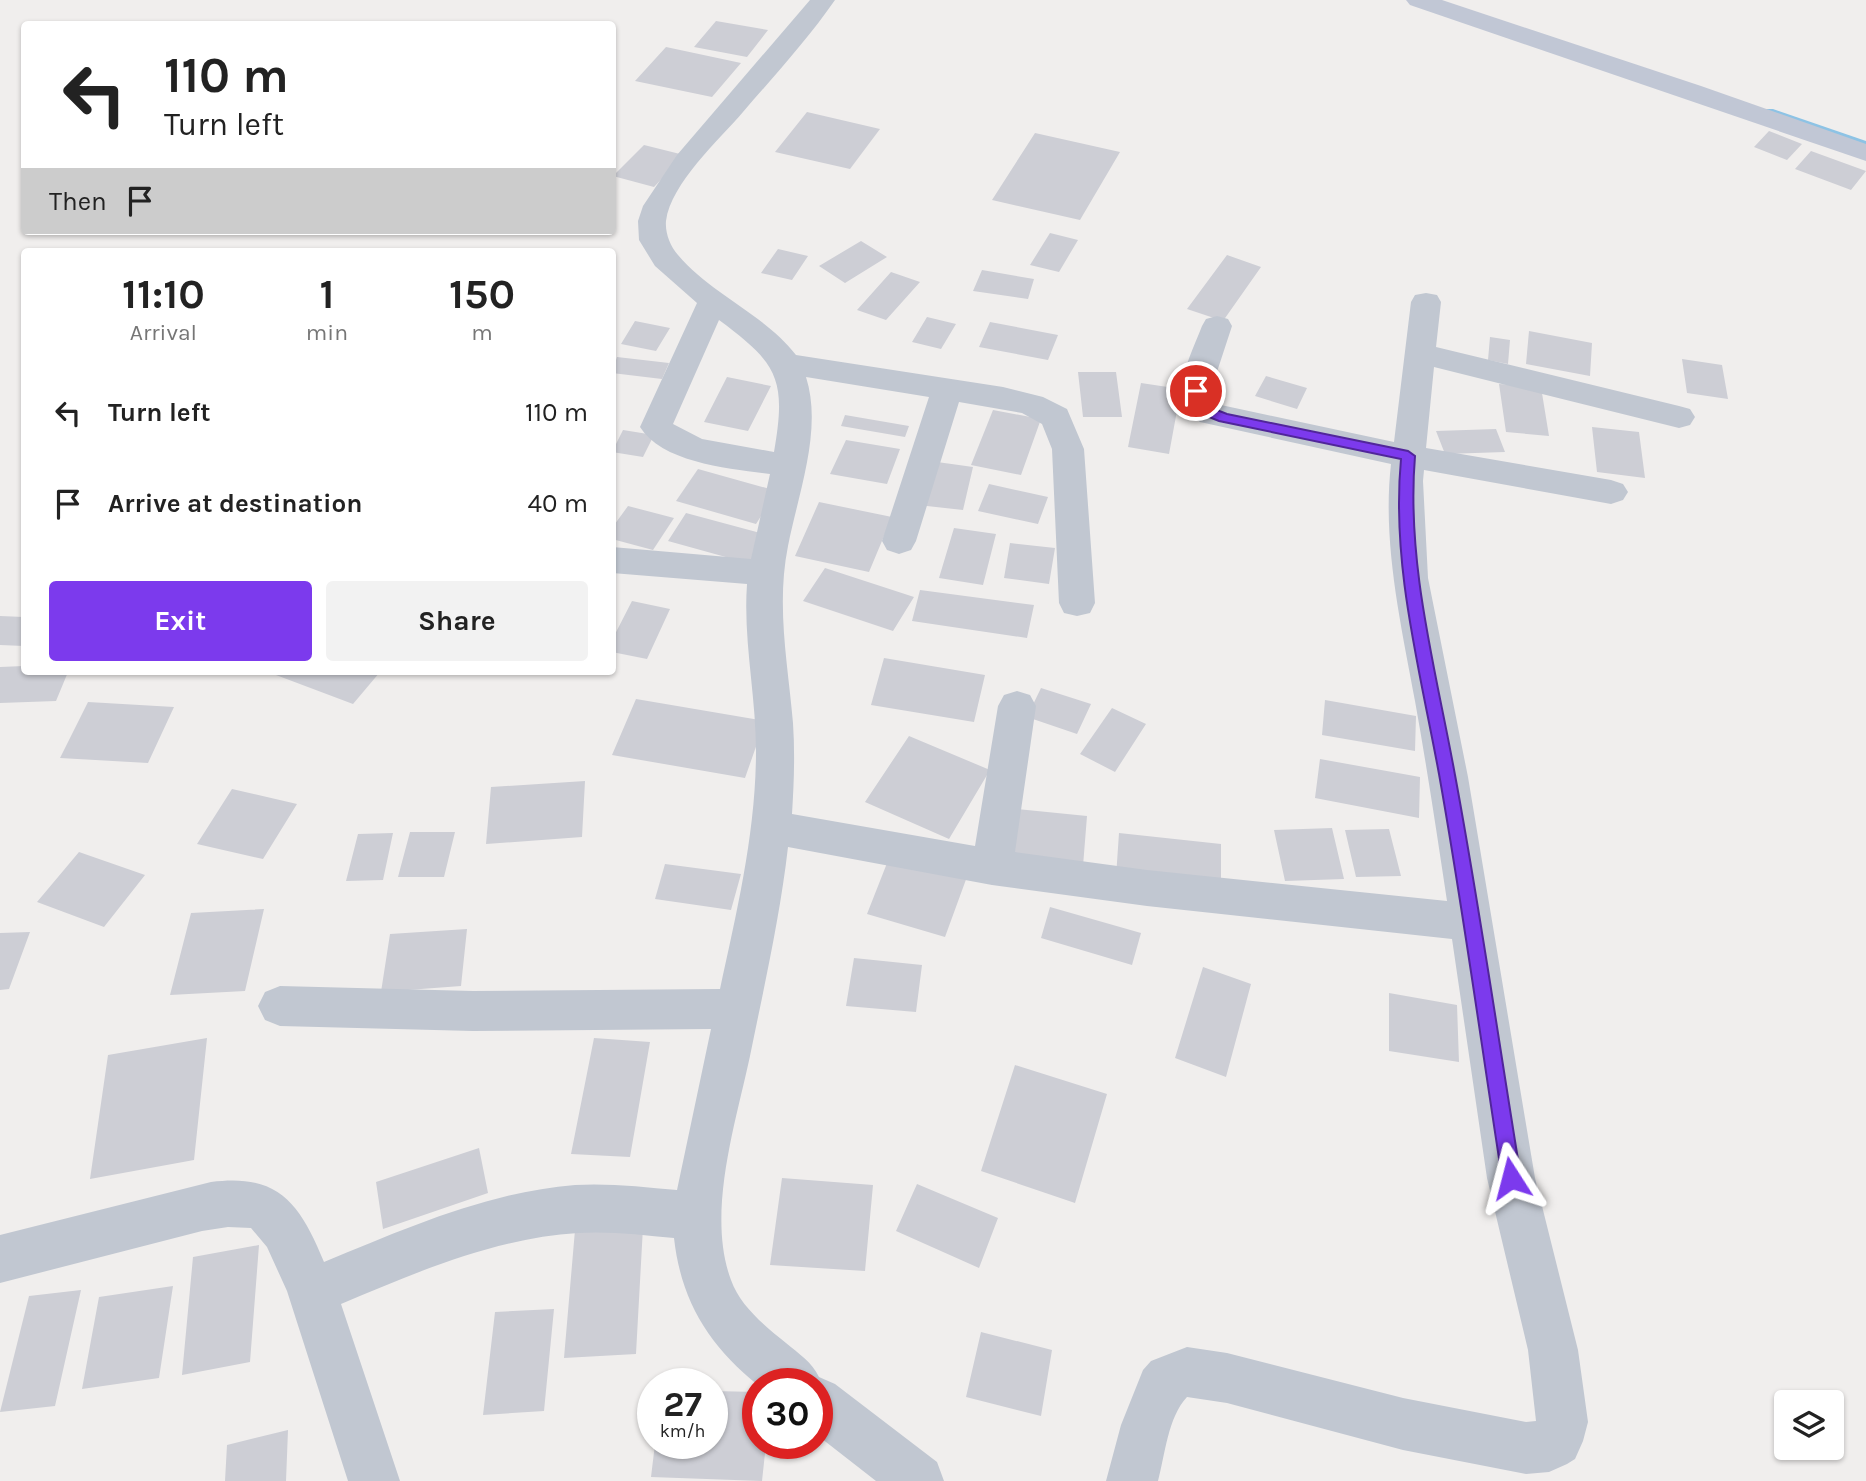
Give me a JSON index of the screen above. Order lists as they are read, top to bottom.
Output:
{
  "page": {
    "turn": ["110 m", "Turn left"],
    "then": "Then",
    "eta": [
      "11:10",
      "Arrival",
      "1",
      "min",
      "150",
      "m"
    ],
    "list": [
      {
        "name": "Turn left",
        "value": "110 m"
      },
      {
        "name": "Arrive at destination",
        "value": "40 m"
      }
    ],
    "buttons": ["Exit", "Share"],
    "speed": "27 km/h",
    "limit": "30"
  }
}
